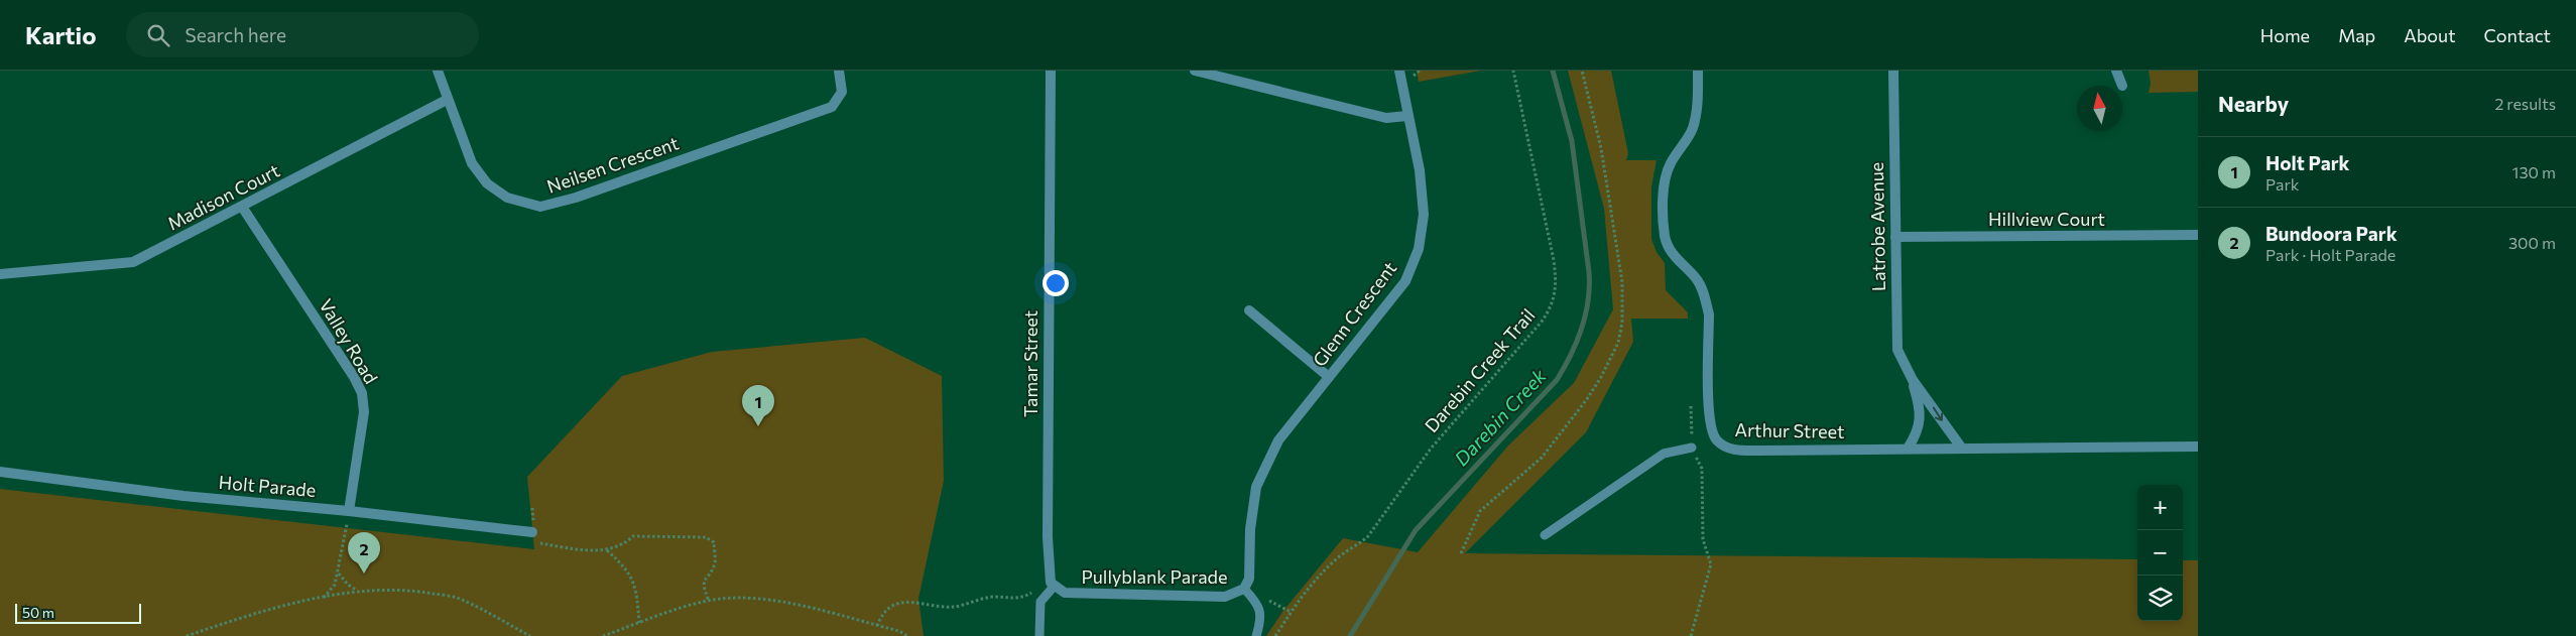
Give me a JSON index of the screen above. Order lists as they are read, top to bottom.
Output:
{
  "streets": {
    "street": [
      "Neilsen Crescent",
      "Madison Court",
      "Hillview Court",
      "Latrobe Avenue",
      "Glenn Crescent",
      "Valley Road",
      "Tamar Street",
      "Arthur Street",
      "Holt Parade",
      "Pullyblank Parade"
    ],
    "path": ["Darebin Creek Trail"]
  },
  "crossings": [
    ["Neilsen Crescent", "Madison Court"],
    ["Madison Court", "Valley Road"],
    ["Hillview Court", "Latrobe Avenue"],
    ["Latrobe Avenue", "Arthur Street"],
    ["Glenn Crescent", "Pullyblank Parade"],
    ["Valley Road", "Holt Parade"],
    ["Tamar Street", "Pullyblank Parade"]
  ],
  "water": ["Darebin Creek"],
  "scale_bar": "50 m",
  "north": "top",
  "page": {
    "header": "Kartio",
    "search": "Search here",
    "nav": [
      "Home",
      "Map",
      "About",
      "Contact"
    ],
    "heading": ["Nearby", "2 results"],
    "list": [
      {
        "mark": "1",
        "name": "Holt Park",
        "note": "Park",
        "value": "130 m"
      },
      {
        "mark": "2",
        "name": "Bundoora Park",
        "note": "Park · Holt Parade",
        "value": "300 m"
      }
    ],
    "pins": ["1", "2"],
    "map_buttons": ["+", "−"],
    "scale": "50 m"
  }
}
